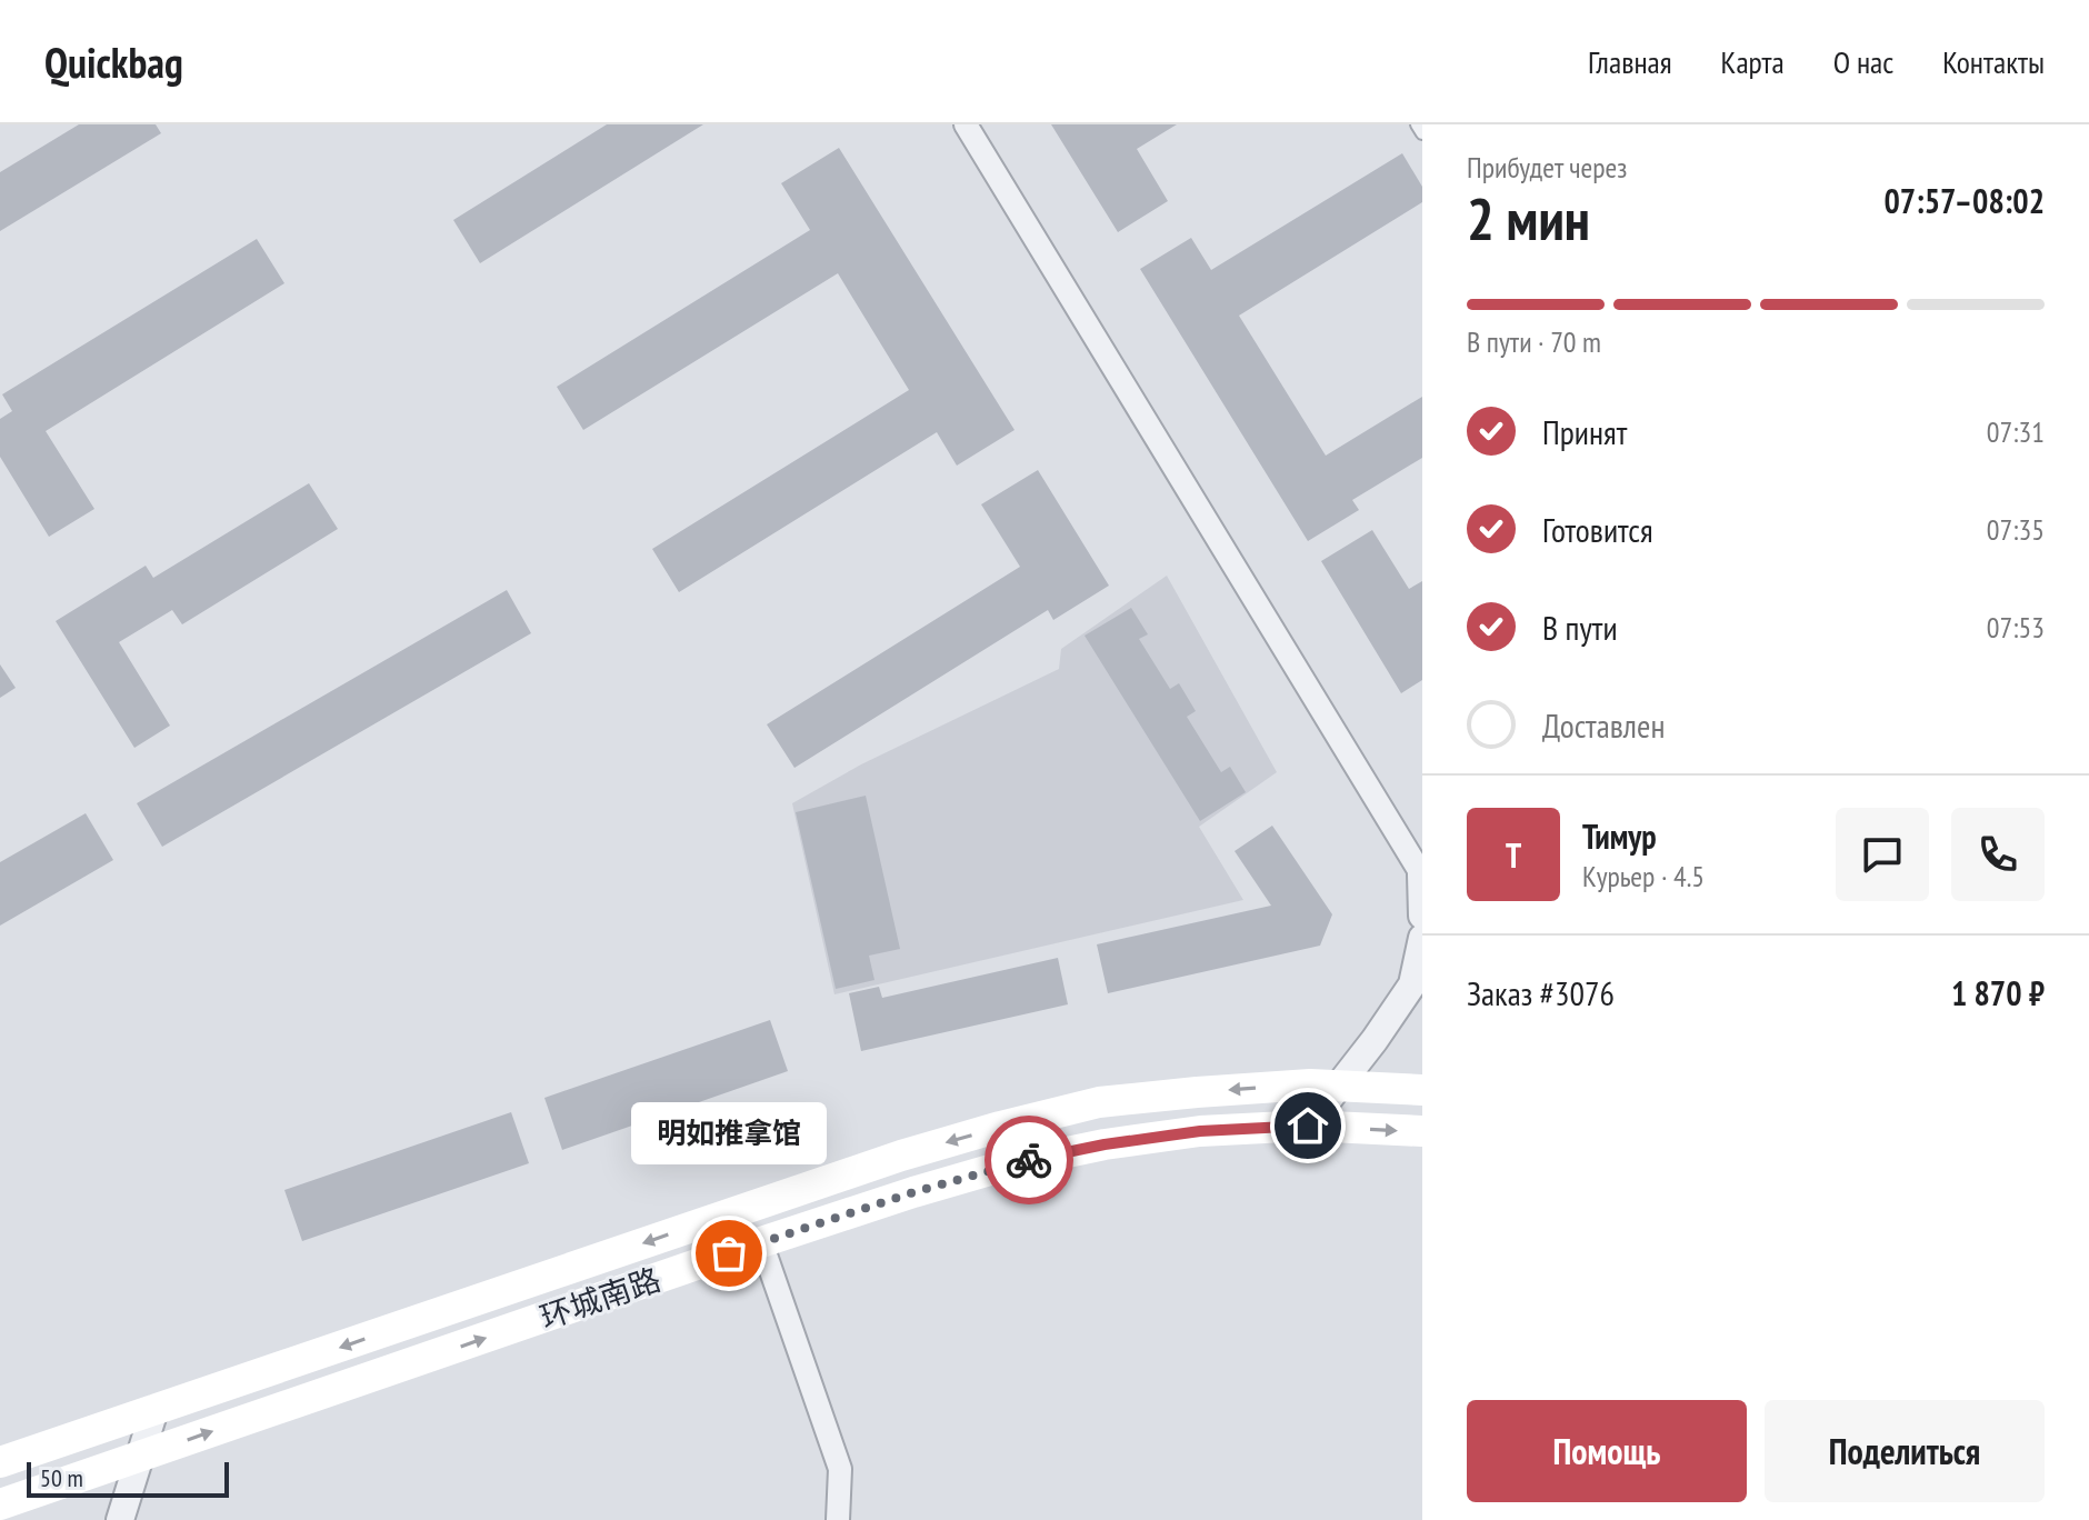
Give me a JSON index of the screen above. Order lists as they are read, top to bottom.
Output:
{
  "streets": {
    "main road": ["环城南路"]
  },
  "places": ["明如推拿馆"],
  "scale_bar": "50 m",
  "page": {
    "header": "Quickbag",
    "nav": [
      "Главная",
      "Карта",
      "О нас",
      "Контакты"
    ],
    "heading": ["2 мин", "Прибудет через", "07:57–08:02"],
    "panel": [
      "Тимур",
      "Курьер · 4.5",
      "Заказ #3076",
      "1 870 ₽"
    ],
    "bar": "В пути · 70 m",
    "list": [
      ["Принят", "07:31"],
      ["Готовится", "07:35"],
      ["В пути", "07:53"],
      "Доставлен"
    ],
    "round": "Т",
    "bubble": "明如推拿馆",
    "buttons": ["Помощь", "Поделиться"],
    "scale": "50 m"
  }
}
